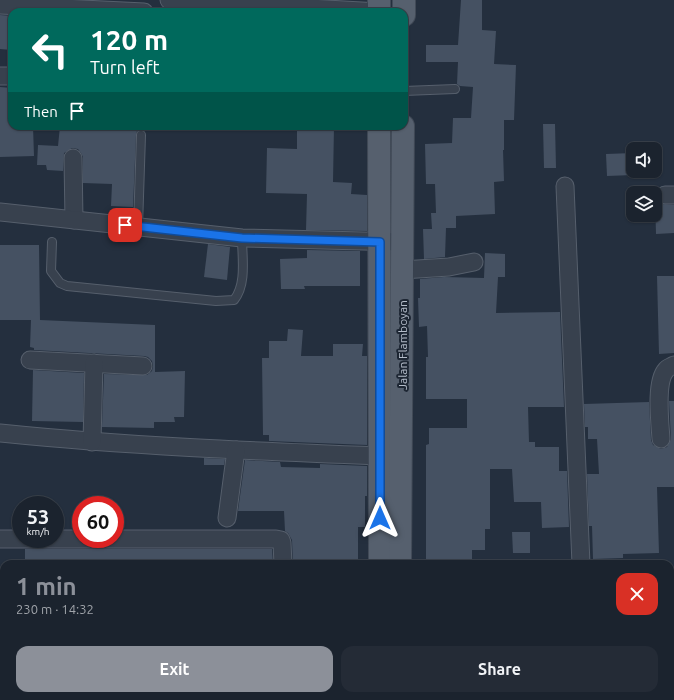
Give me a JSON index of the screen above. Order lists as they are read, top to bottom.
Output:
{
  "streets": {
    "main road": ["Jalan Flamboyan"]
  },
  "page": {
    "turn": ["120 m", "Turn left"],
    "then": "Then",
    "speed": "53 km/h",
    "limit": "60",
    "heading": ["1 min", "230 m · 14:32"],
    "buttons": ["Exit", "Share"]
  }
}
